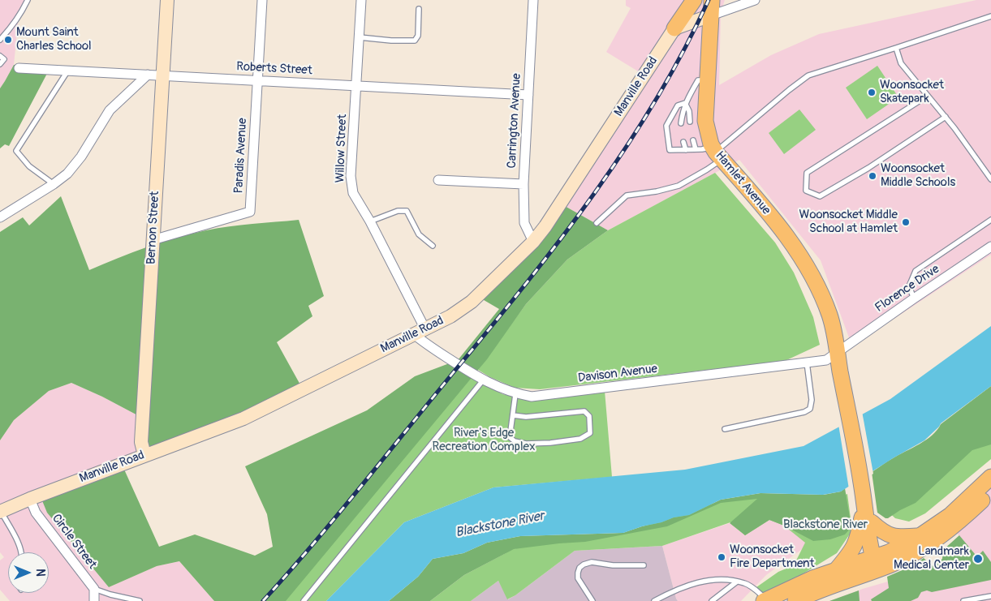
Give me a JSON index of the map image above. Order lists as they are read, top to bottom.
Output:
{
  "streets": {
    "main road": ["Manville Road", "Hamlet Avenue", "Bernon Street"],
    "street": [
      "Roberts Street",
      "Carrington Avenue",
      "Willow Street",
      "Paradis Avenue",
      "Florence Drive",
      "Davison Avenue",
      "Circle Street"
    ]
  },
  "crossings": [
    ["Roberts Street", "Carrington Avenue"],
    ["Roberts Street", "Willow Street"],
    ["Roberts Street", "Paradis Avenue"],
    ["Roberts Street", "Bernon Street"],
    ["Manville Road", "Carrington Avenue"],
    ["Manville Road", "Willow Street"],
    ["Manville Road", "Bernon Street"],
    ["Manville Road", "Davison Avenue"],
    ["Manville Road", "Circle Street"],
    ["Willow Street", "Davison Avenue"],
    ["Paradis Avenue", "Bernon Street"],
    ["Hamlet Avenue", "Florence Drive"],
    ["Hamlet Avenue", "Davison Avenue"],
    ["Florence Drive", "Davison Avenue"]
  ],
  "water": ["Blackstone River"],
  "parks": ["River's Edge Recreation Complex", "Blackstone River"],
  "places": [
    "Mount Saint Charles School",
    "Woonsocket Skatepark",
    "Woonsocket Middle Schools",
    "Woonsocket Middle School at Hamlet",
    "Woonsocket Fire Department",
    "Landmark Medical Center"
  ],
  "north": "right"
}
